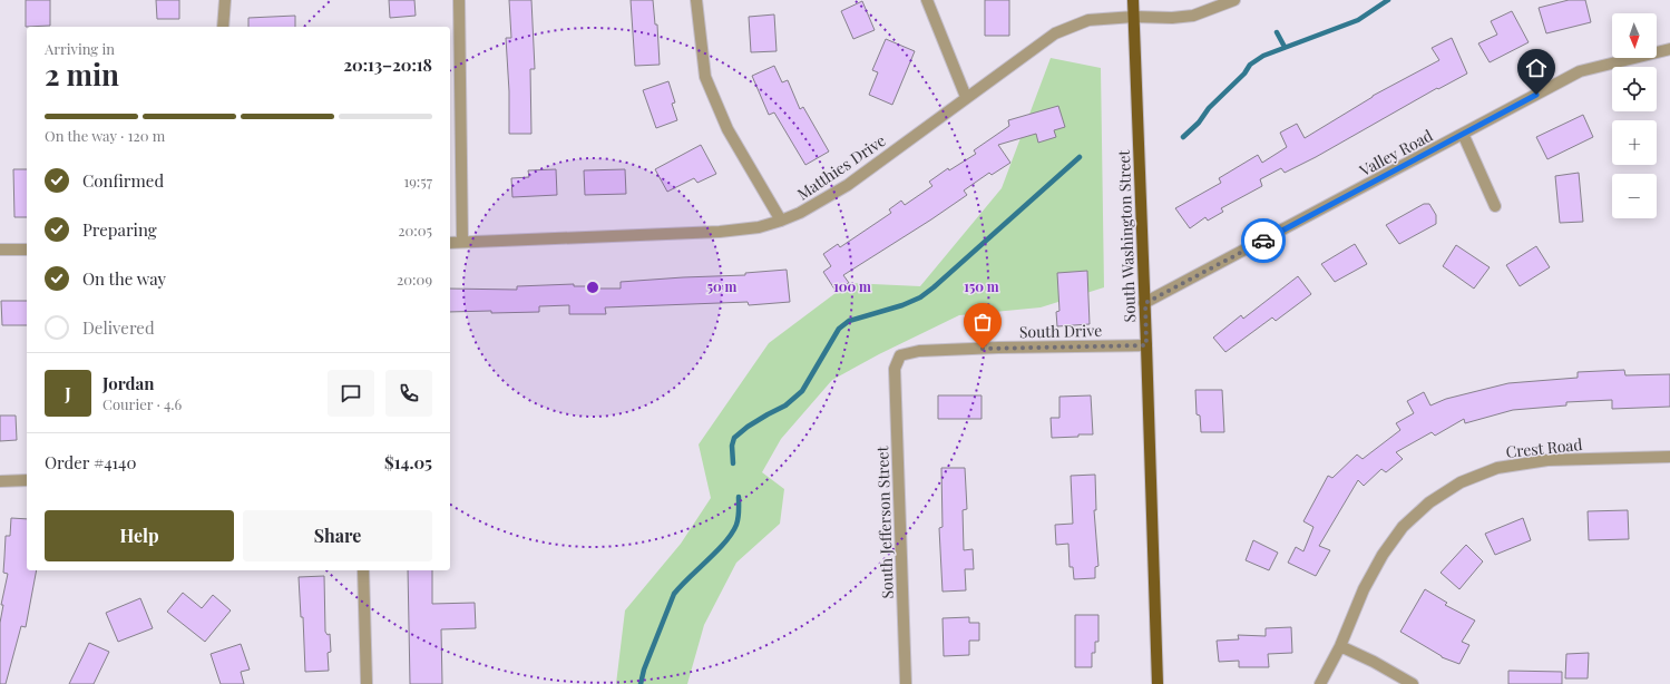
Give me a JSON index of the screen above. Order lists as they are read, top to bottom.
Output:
{
  "streets": {
    "main road": ["South Washington Street"],
    "street": [
      "Valley Road",
      "Matthies Drive",
      "South Drive",
      "Crest Road",
      "South Jefferson Street"
    ]
  },
  "crossings": [
    ["Valley Road", "South Washington Street"],
    ["Matthies Drive", "South Washington Street"],
    ["South Washington Street", "South Drive"],
    ["South Drive", "South Jefferson Street"]
  ],
  "north": "bottom",
  "page": {
    "map_buttons": ["+", "−"],
    "heading": ["2 min", "Arriving in", "20:13–20:18"],
    "panel": [
      "Jordan",
      "Courier · 4.6",
      "Order #4140",
      "$14.05"
    ],
    "bar": "On the way · 120 m",
    "list": [
      ["Confirmed", "19:57"],
      ["Preparing", "20:05"],
      ["On the way", "20:09"],
      "Delivered"
    ],
    "round": "J",
    "buttons": ["Help", "Share"]
  },
  "rings": ["50 m", "100 m", "150 m"]
}
